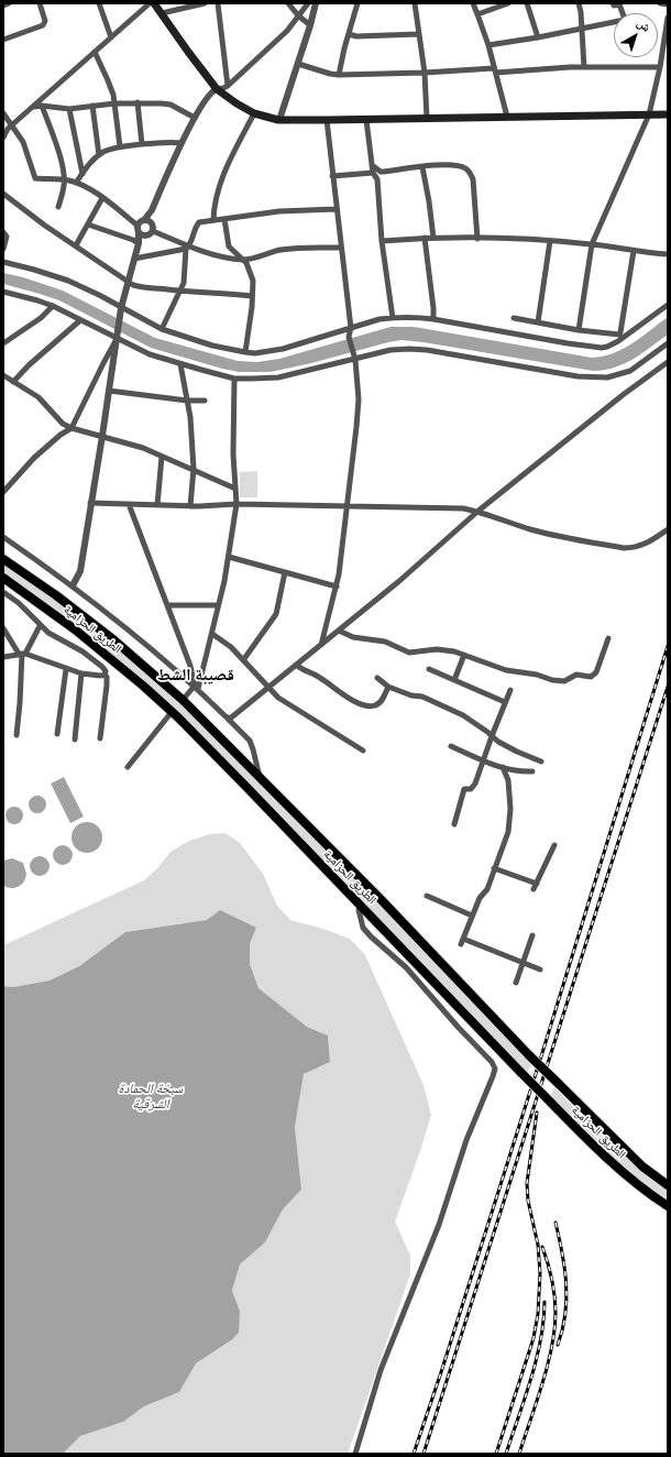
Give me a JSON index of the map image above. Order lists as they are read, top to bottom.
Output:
{
  "streets": {
    "highway": ["الطريق الحزامية"]
  },
  "districts": ["قصيبة الشط"],
  "water": ["سبخة الحمادة الشرقية"],
  "north": "top right"
}
